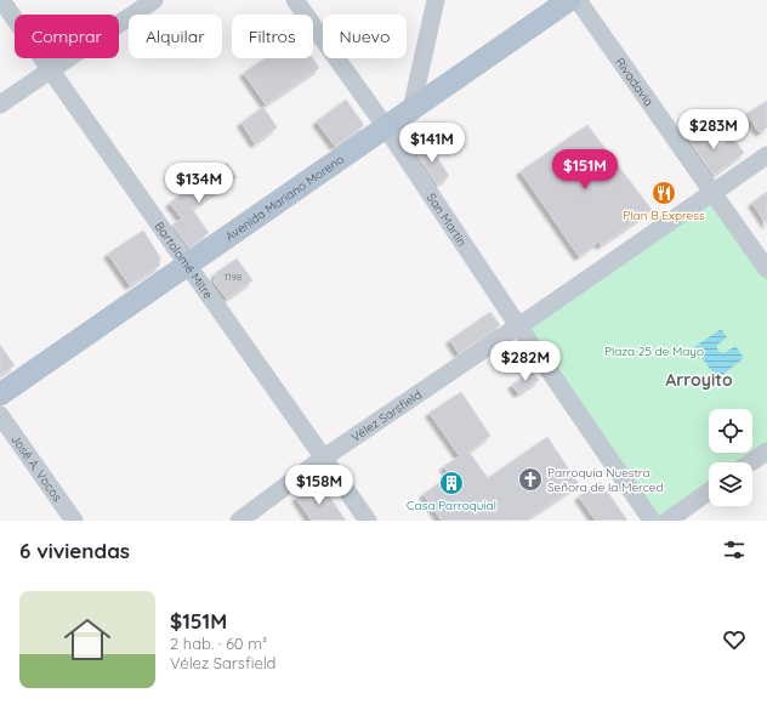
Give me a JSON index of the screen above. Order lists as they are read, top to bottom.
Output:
{
  "streets": {
    "main road": ["Avenida Mariano Moreno"],
    "street": [
      "Rivadavia",
      "San Martín",
      "Bartolomé Mitre",
      "Vélez Sarsfield",
      "José A. Vocos"
    ]
  },
  "crossings": [
    ["Rivadavia", "Vélez Sarsfield"],
    ["Avenida Mariano Moreno", "San Martín"],
    ["Avenida Mariano Moreno", "Bartolomé Mitre"],
    ["San Martín", "Vélez Sarsfield"],
    ["Bartolomé Mitre", "Vélez Sarsfield"]
  ],
  "districts": ["Arroyito"],
  "parks": ["Plaza 25 de Mayo"],
  "places": {
    "restaurant": ["Plan B Express"],
    "church": ["Parroquia Nuestra Señora de la Merced"],
    "building": ["Casa Parroquial"]
  },
  "house_numbers": ["1198"],
  "page": {
    "chip": [
      "Comprar",
      "Alquilar",
      "Filtros",
      "Nuevo"
    ],
    "price": [
      "$283M",
      "$141M",
      "$151M",
      "$134M",
      "$282M",
      "$158M"
    ],
    "heading": "6 viviendas",
    "list": [
      {
        "name": "$151M",
        "note": "2 hab. · 60 m² · Vélez Sarsfield"
      }
    ]
  }
}
